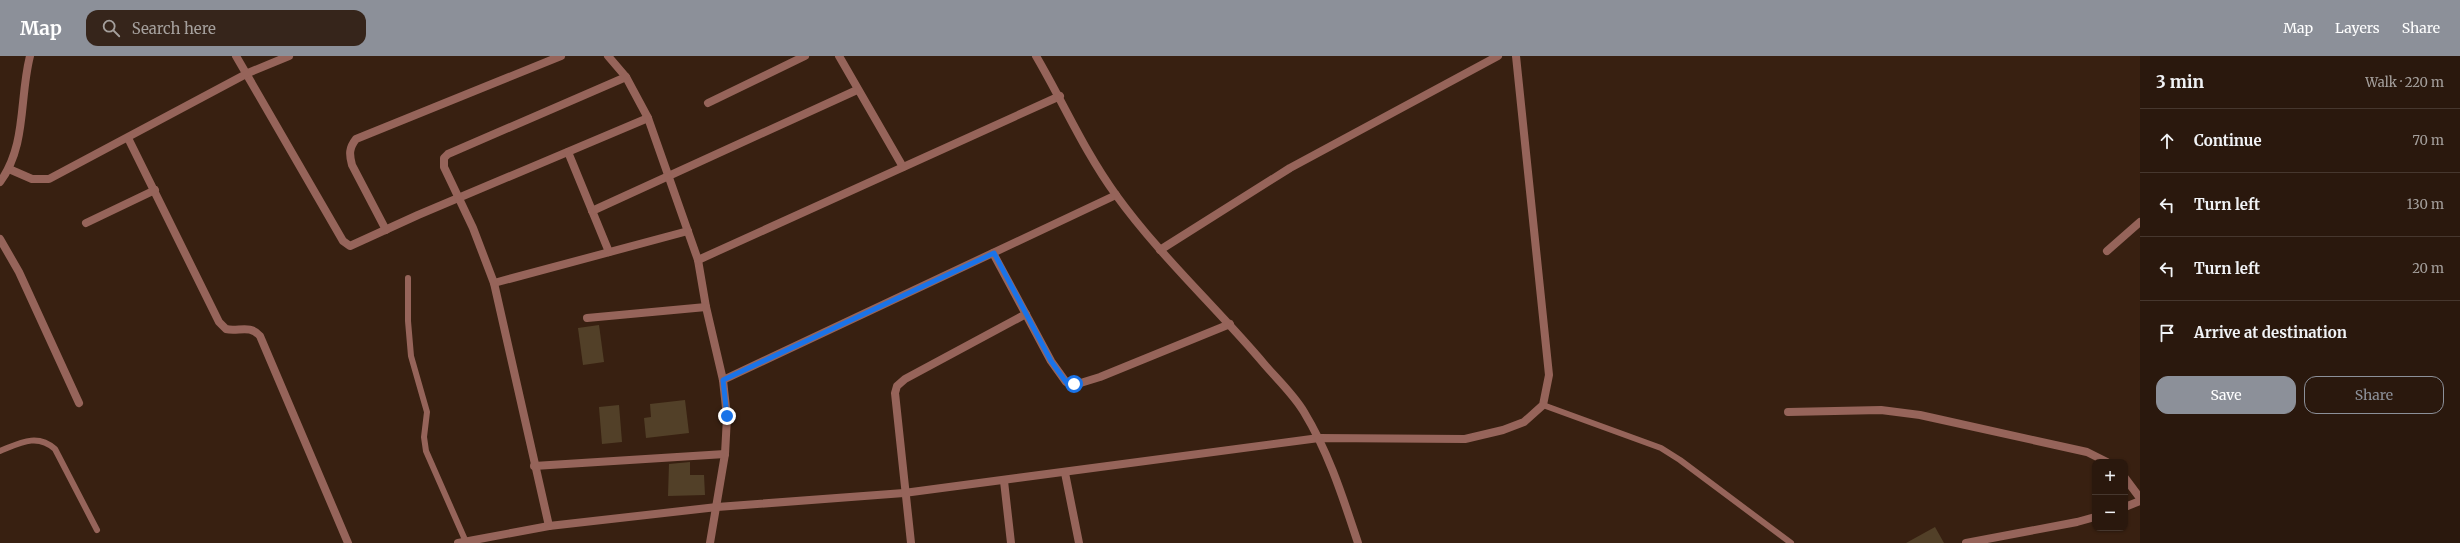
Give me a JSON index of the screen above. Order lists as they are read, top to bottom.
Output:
{
  "page": {
    "header": "Map",
    "search": "Search here",
    "nav": ["Map", "Layers", "Share"],
    "heading": ["3 min", "Walk · 220 m"],
    "list": [
      ["Continue", "70 m"],
      ["Turn left", "130 m"],
      ["Turn left", "20 m"],
      "Arrive at destination"
    ],
    "buttons": ["Save", "Share"],
    "map_buttons": ["+", "−"]
  }
}
